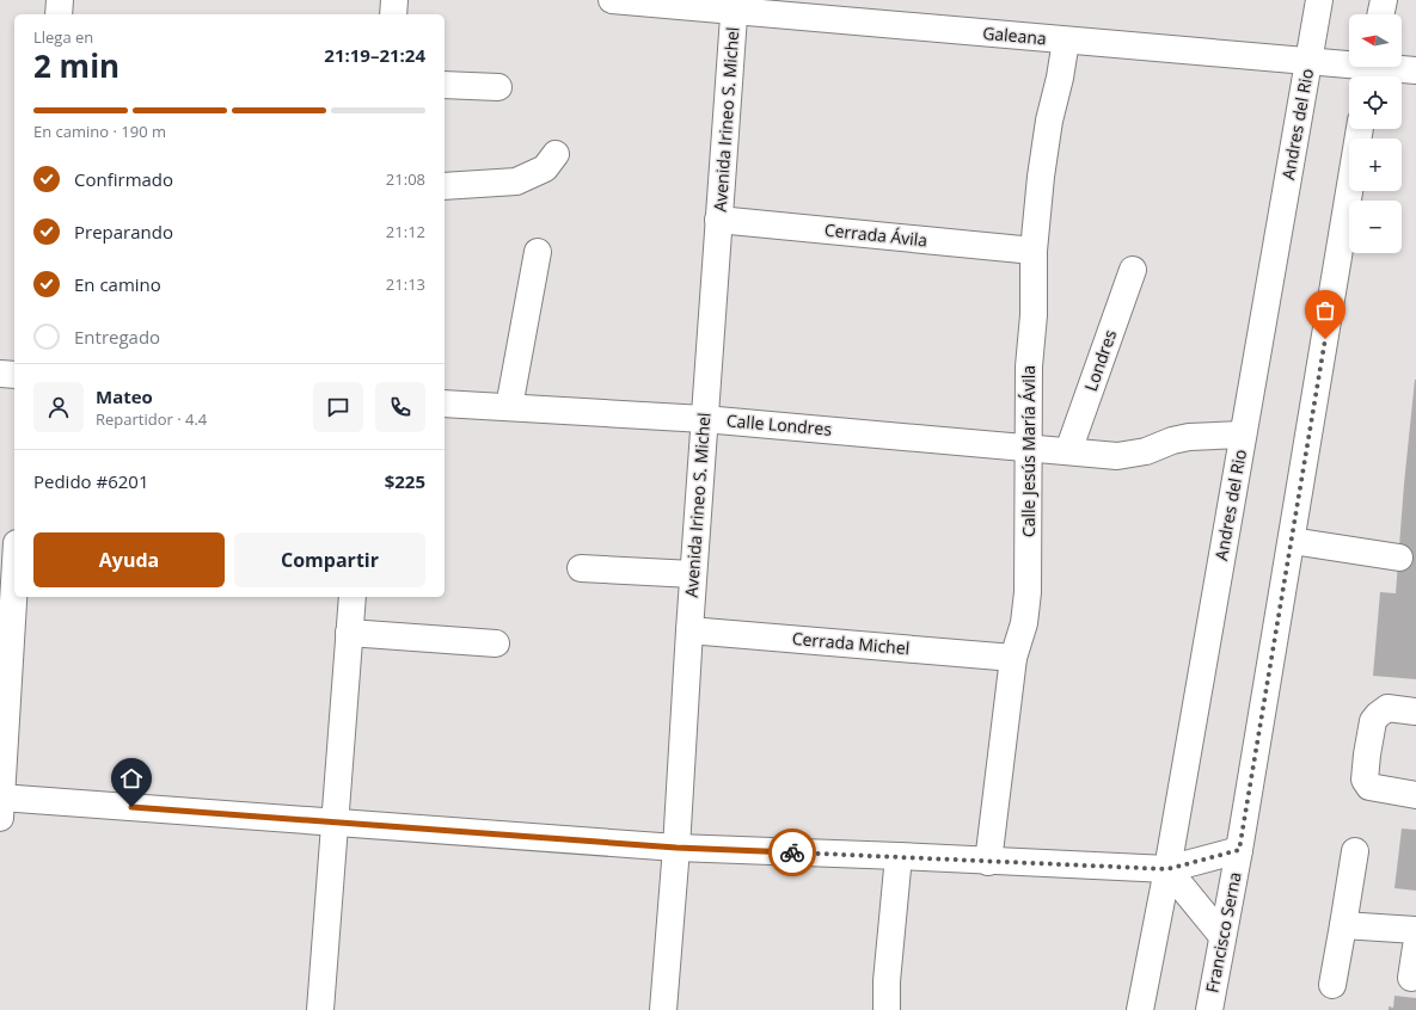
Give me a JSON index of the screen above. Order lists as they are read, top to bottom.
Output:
{
  "streets": {
    "street": [
      "Galeana",
      "Avenida Irineo S. Michel",
      "Andres del Rio",
      "Cerrada Ávila",
      "Londres",
      "Calle Londres",
      "Calle Jesús María Ávila",
      "Cerrada Michel",
      "Francisco Serna"
    ]
  },
  "crossings": [
    ["Galeana", "Avenida Irineo S. Michel"],
    ["Galeana", "Andres del Rio"],
    ["Galeana", "Calle Jesús María Ávila"],
    ["Avenida Irineo S. Michel", "Cerrada Ávila"],
    ["Avenida Irineo S. Michel", "Calle Londres"],
    ["Avenida Irineo S. Michel", "Cerrada Michel"],
    ["Andres del Rio", "Calle Londres"],
    ["Cerrada Ávila", "Calle Jesús María Ávila"],
    ["Londres", "Calle Londres"],
    ["Calle Londres", "Calle Jesús María Ávila"],
    ["Calle Jesús María Ávila", "Cerrada Michel"]
  ],
  "north": "left",
  "page": {
    "map_buttons": ["+", "−"],
    "heading": ["2 min", "Llega en", "21:19–21:24"],
    "panel": [
      "Mateo",
      "Repartidor · 4.4",
      "Pedido #6201",
      "$225"
    ],
    "bar": "En camino · 190 m",
    "list": [
      ["Confirmado", "21:08"],
      ["Preparando", "21:12"],
      ["En camino", "21:13"],
      "Entregado"
    ],
    "buttons": ["Ayuda", "Compartir"]
  }
}
